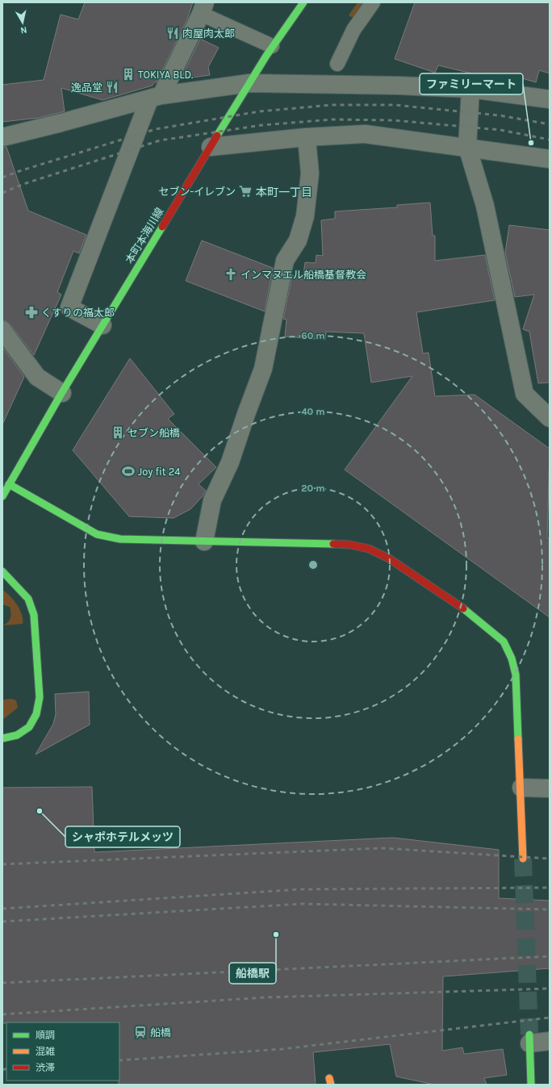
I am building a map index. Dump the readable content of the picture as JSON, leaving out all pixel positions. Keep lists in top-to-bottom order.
{
  "streets": {
    "street": ["本町本海川線"]
  },
  "districts": ["本町一丁目"],
  "places": {
    "restaurant": ["肉屋肉太郎", "逸品堂"],
    "building": ["TOKIYA BLD.", "セブン船橋"],
    "other": ["ファミリーマート", "シャポホテルメッツ", "船橋駅"],
    "supermarket": ["セブン-イレブン"],
    "church": ["インマヌエル船橋基督教会"],
    "pharmacy": ["くすりの福太郎"],
    "sports": ["Joy fit 24"],
    "station": ["船橋"]
  },
  "legend": ["順調", "混雑", "渋滞"],
  "north": "bottom",
  "rings": ["60 m", "40 m", "20 m"]
}
